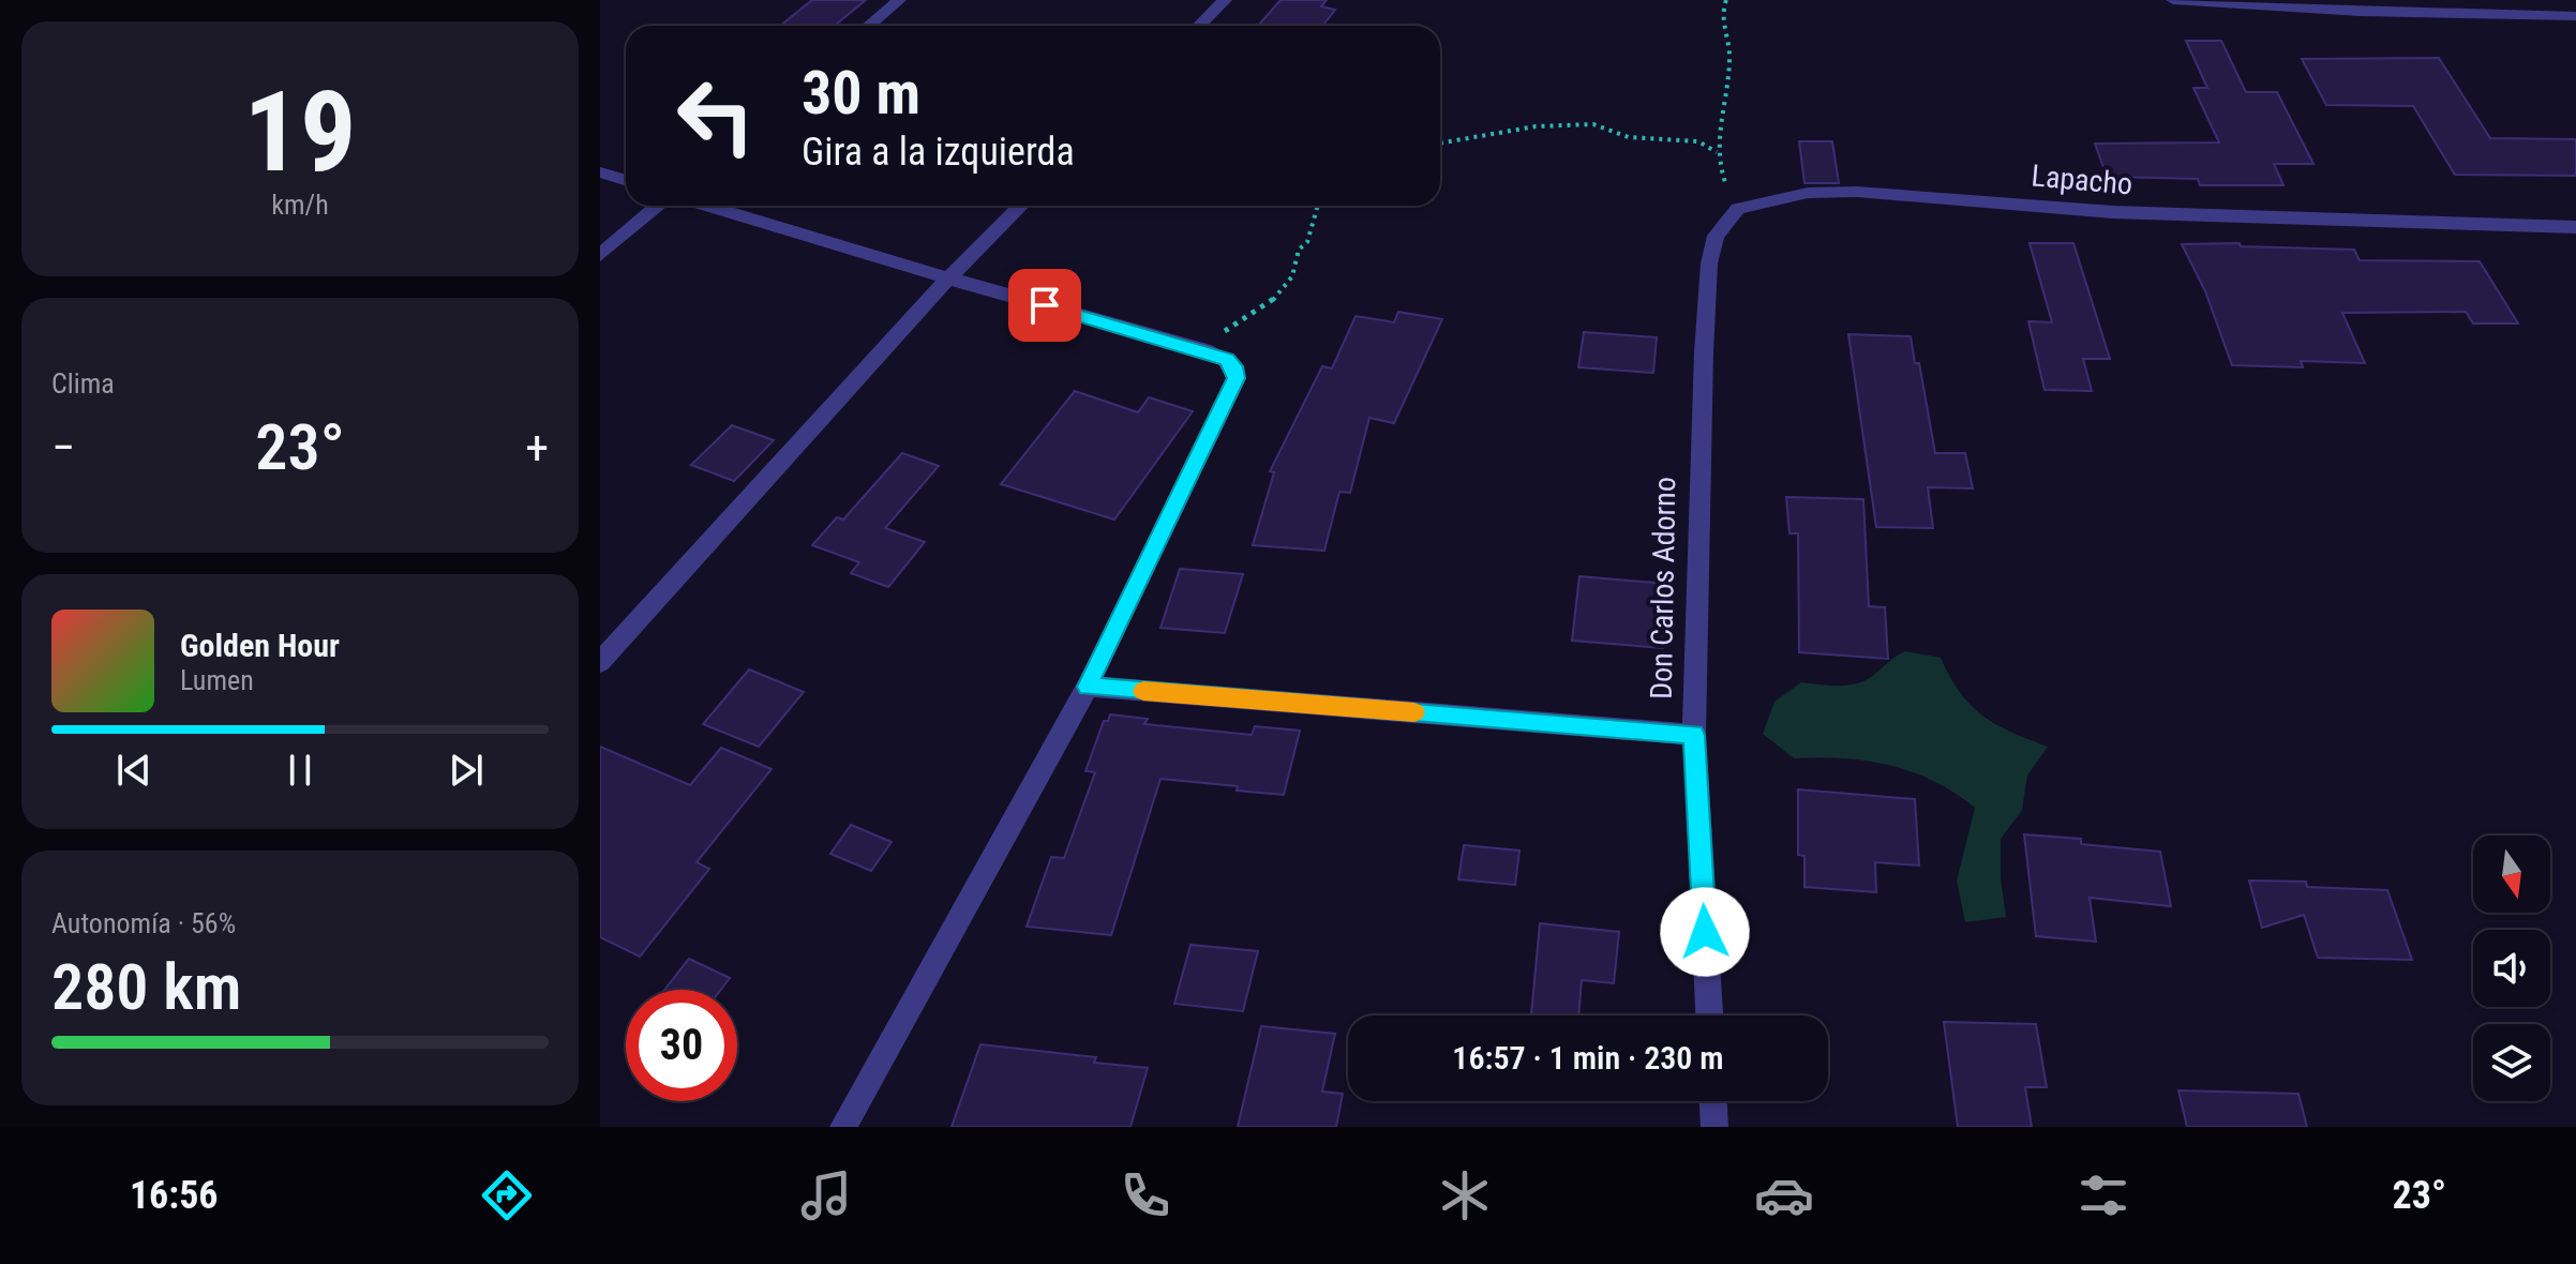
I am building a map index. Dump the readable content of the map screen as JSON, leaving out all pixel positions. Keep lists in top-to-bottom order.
{
  "streets": {
    "street": ["Lapacho", "Don Carlos Adorno"]
  },
  "crossings": [
    ["Lapacho", "Don Carlos Adorno"]
  ],
  "north": "bottom",
  "page": {
    "tile": [
      ["19", "km/h"],
      "Clima",
      ["Autonomía · 56%", "280 km"]
    ],
    "turn": ["30 m", "Gira a la izquierda"],
    "heat": ["−", "23°", "+"],
    "song": ["Golden Hour", "Lumen"],
    "limit": "30",
    "trip": "16:57 · 1 min · 230 m",
    "tabs": ["16:56", "23°"]
  }
}
